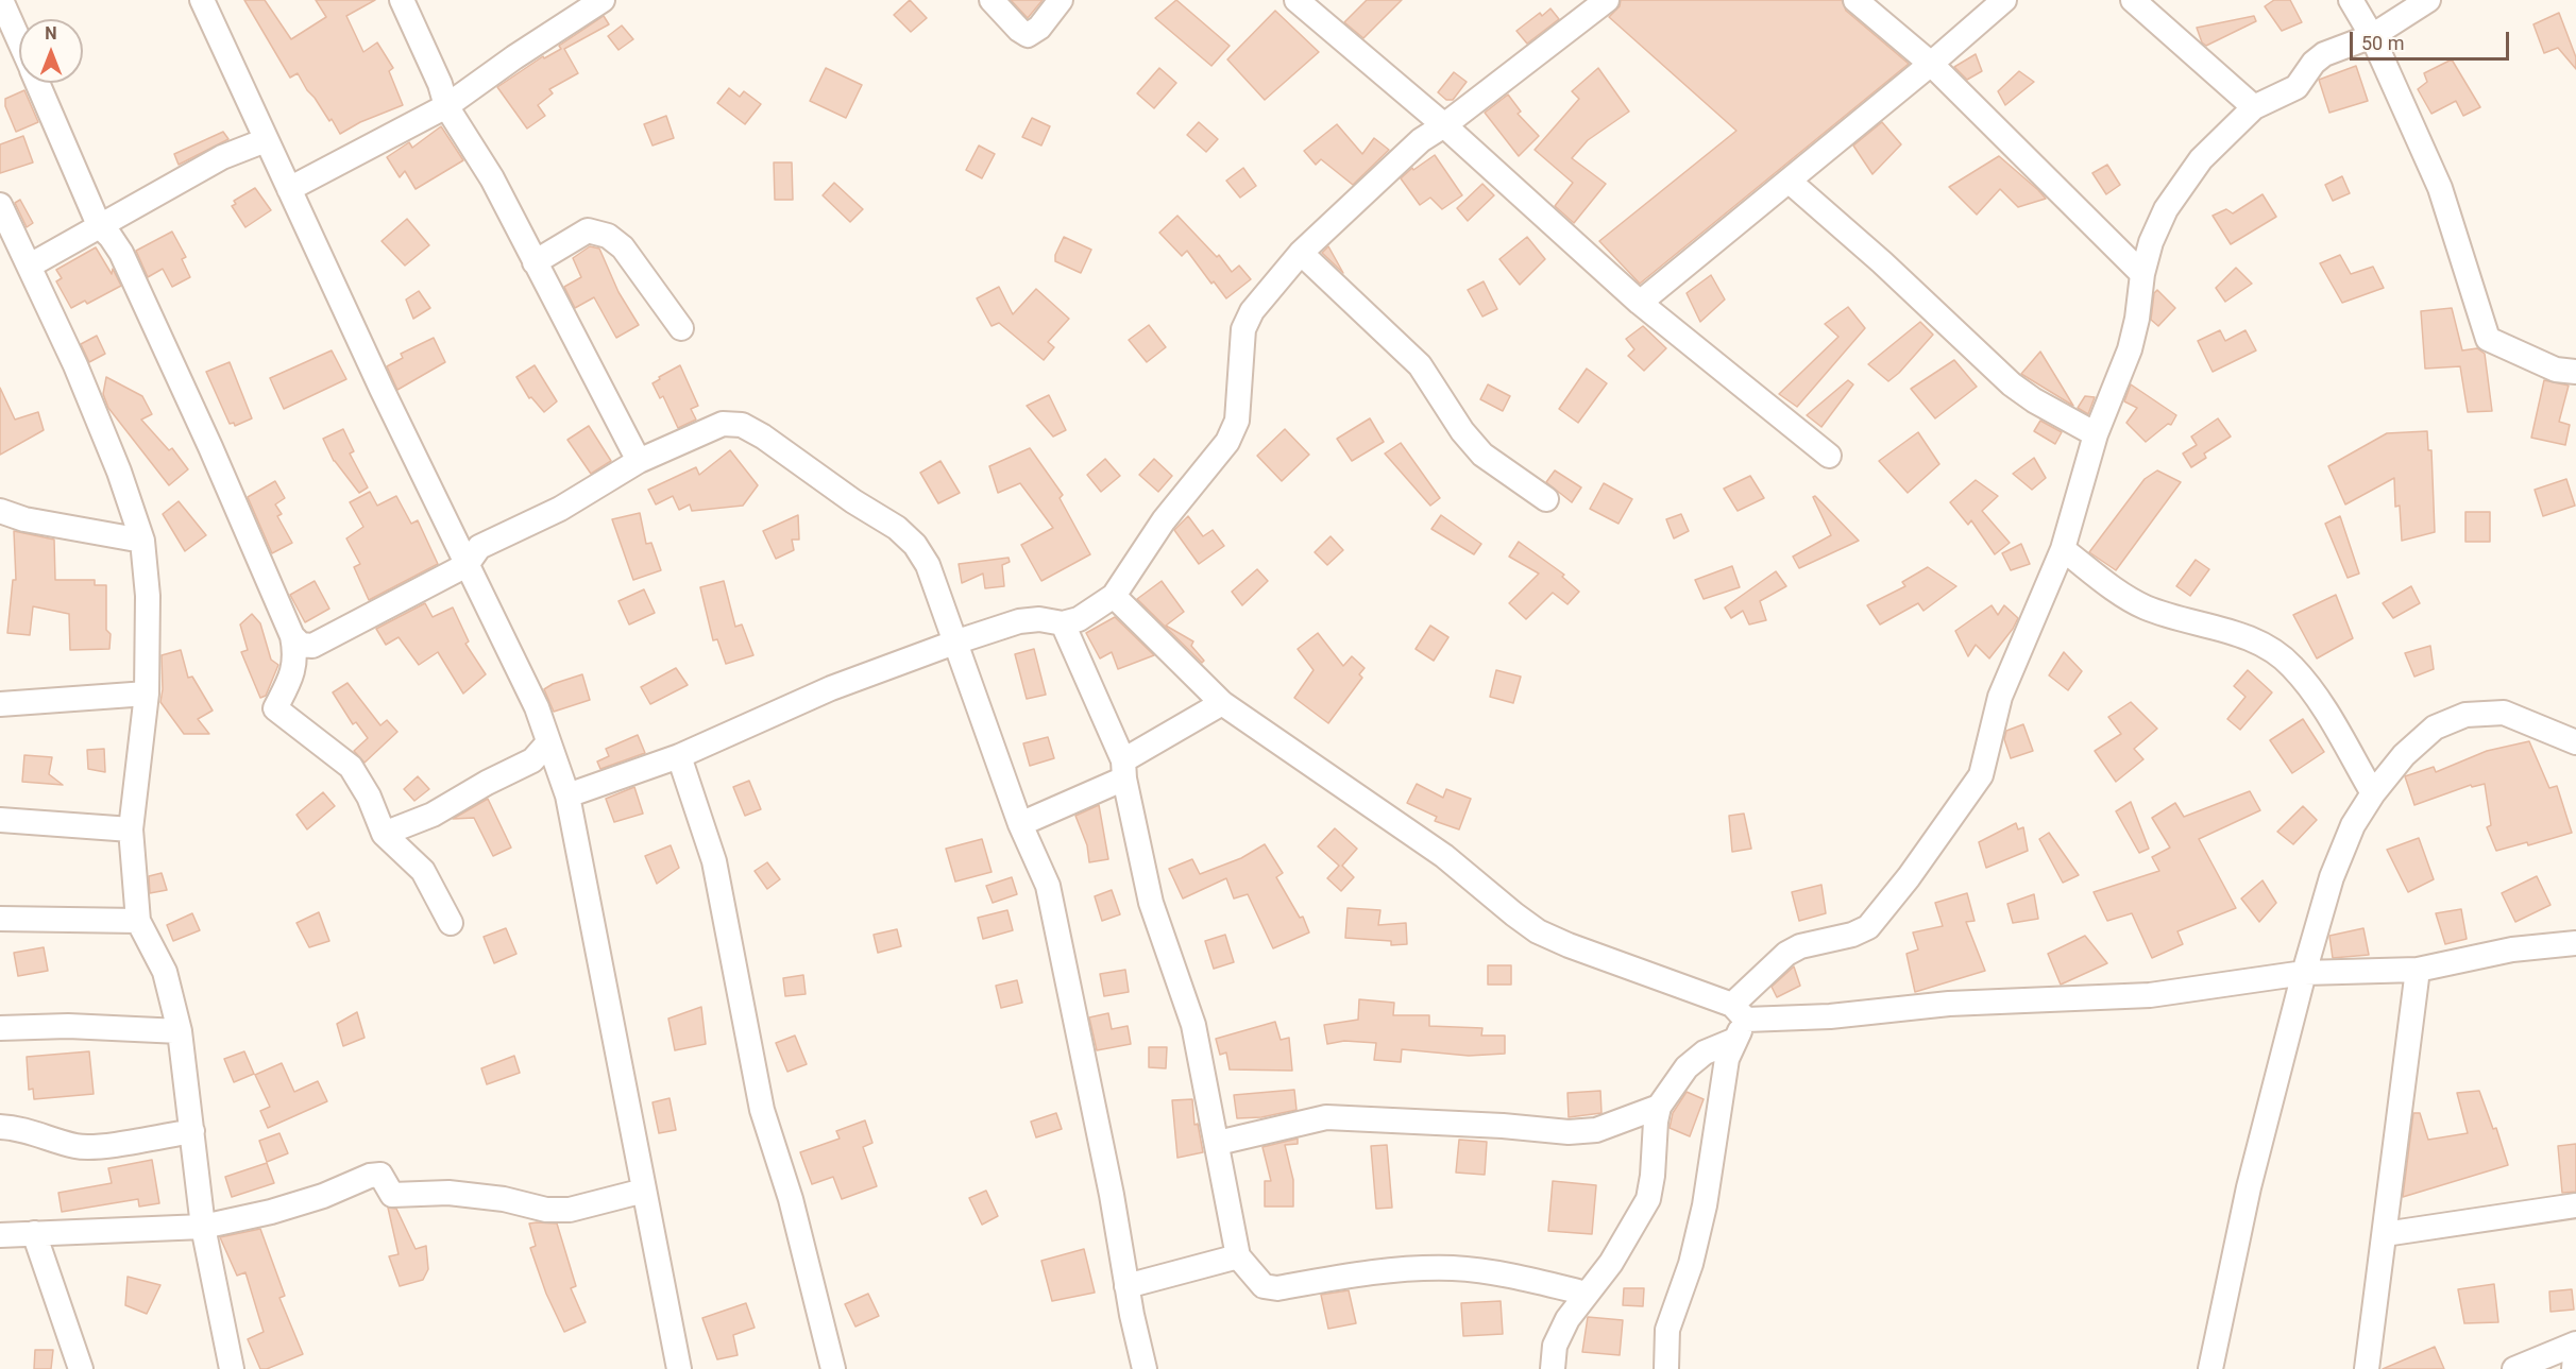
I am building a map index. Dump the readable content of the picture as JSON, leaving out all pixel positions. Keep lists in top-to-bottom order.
{
  "scale_bar": "50 m",
  "north": "top"
}
